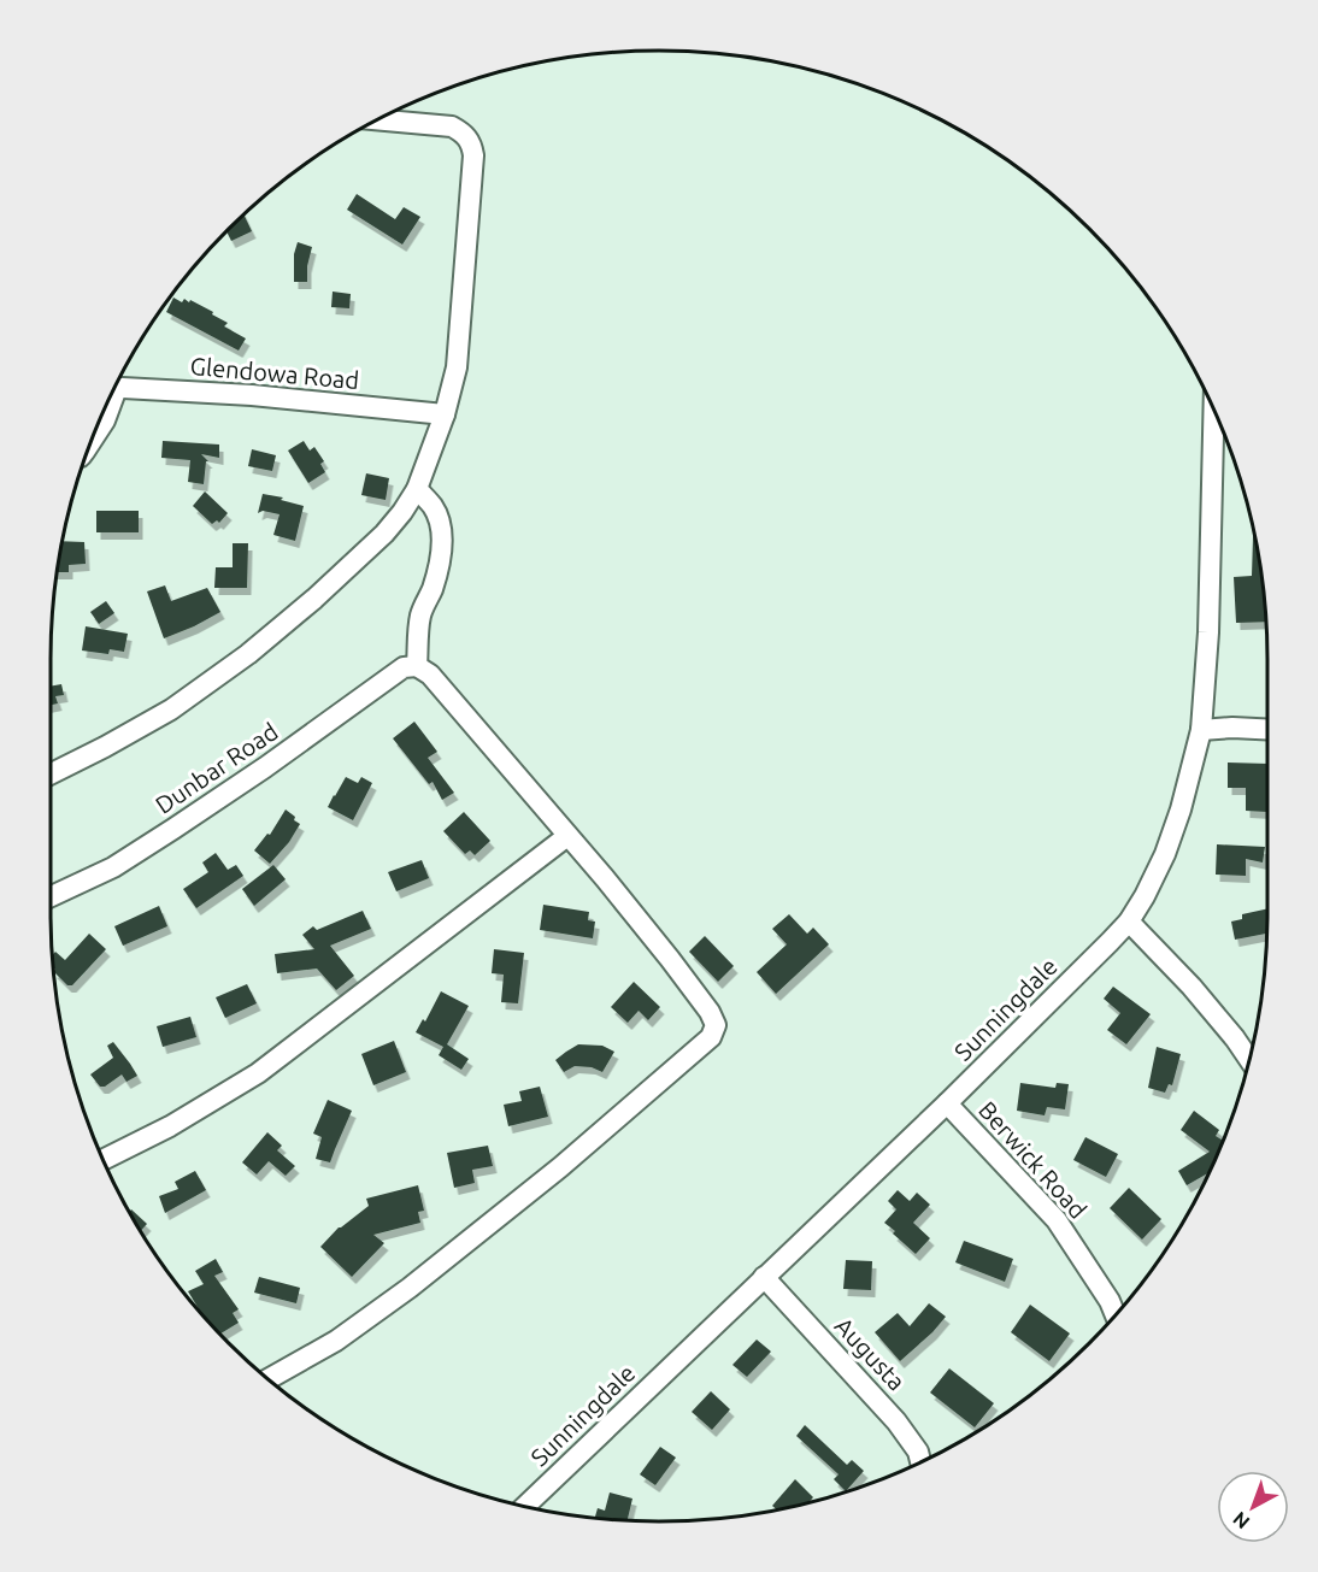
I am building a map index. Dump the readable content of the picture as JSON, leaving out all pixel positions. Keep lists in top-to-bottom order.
{
  "streets": {
    "street": [
      "Glendowa Road",
      "Dunbar Road",
      "Sunningdale",
      "Berwick Road",
      "Augusta"
    ]
  },
  "crossings": [
    ["Sunningdale", "Berwick Road"],
    ["Sunningdale", "Augusta"]
  ],
  "north": "bottom left"
}
